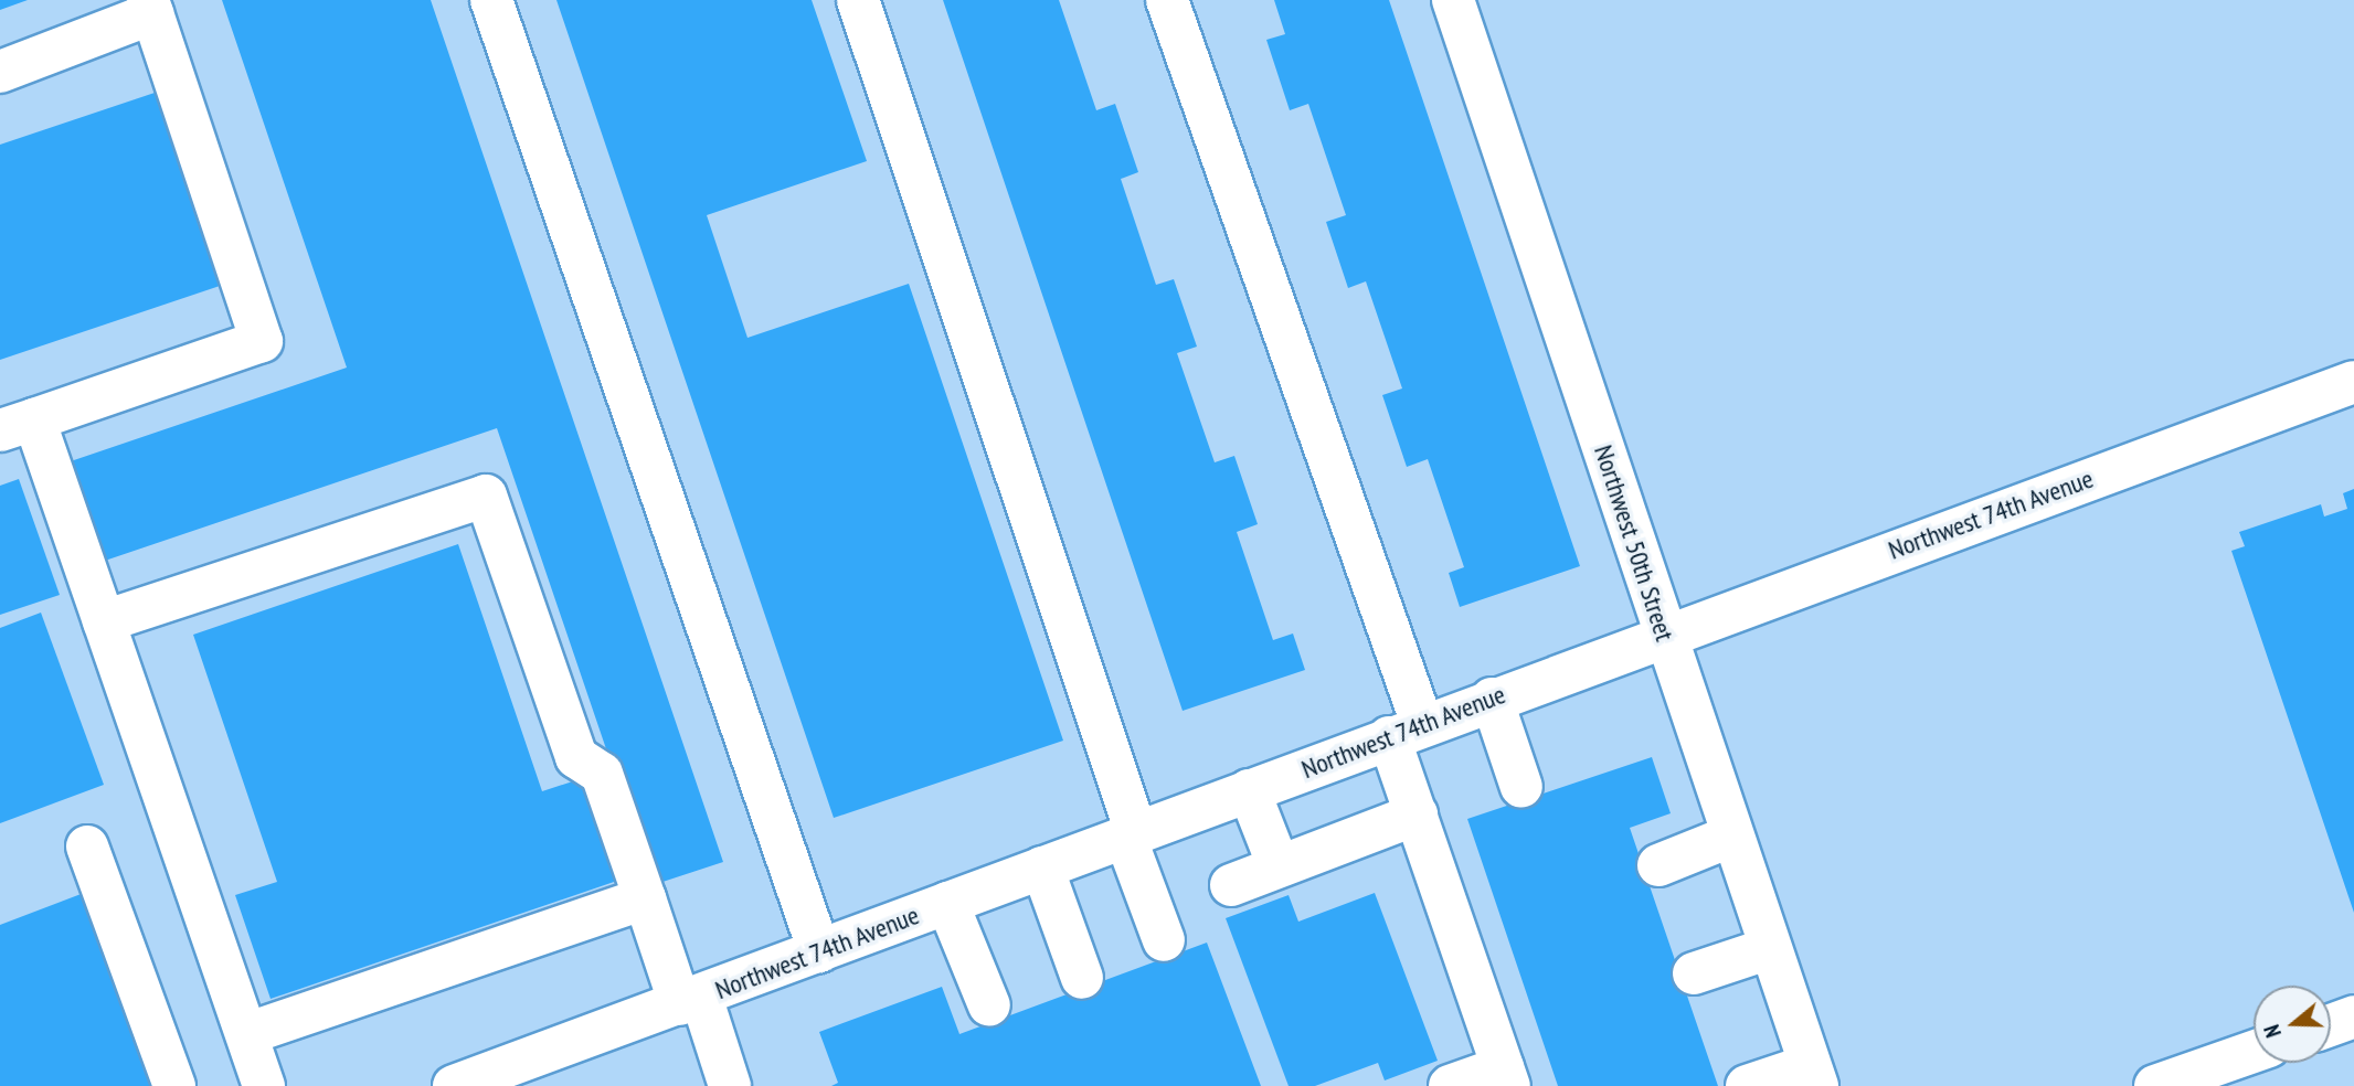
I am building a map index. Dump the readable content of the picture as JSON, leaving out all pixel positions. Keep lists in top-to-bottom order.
{
  "streets": {
    "street": ["Northwest 74th Avenue", "Northwest 50th Street"]
  },
  "crossings": [
    ["Northwest 74th Avenue", "Northwest 50th Street"]
  ],
  "north": "left"
}
